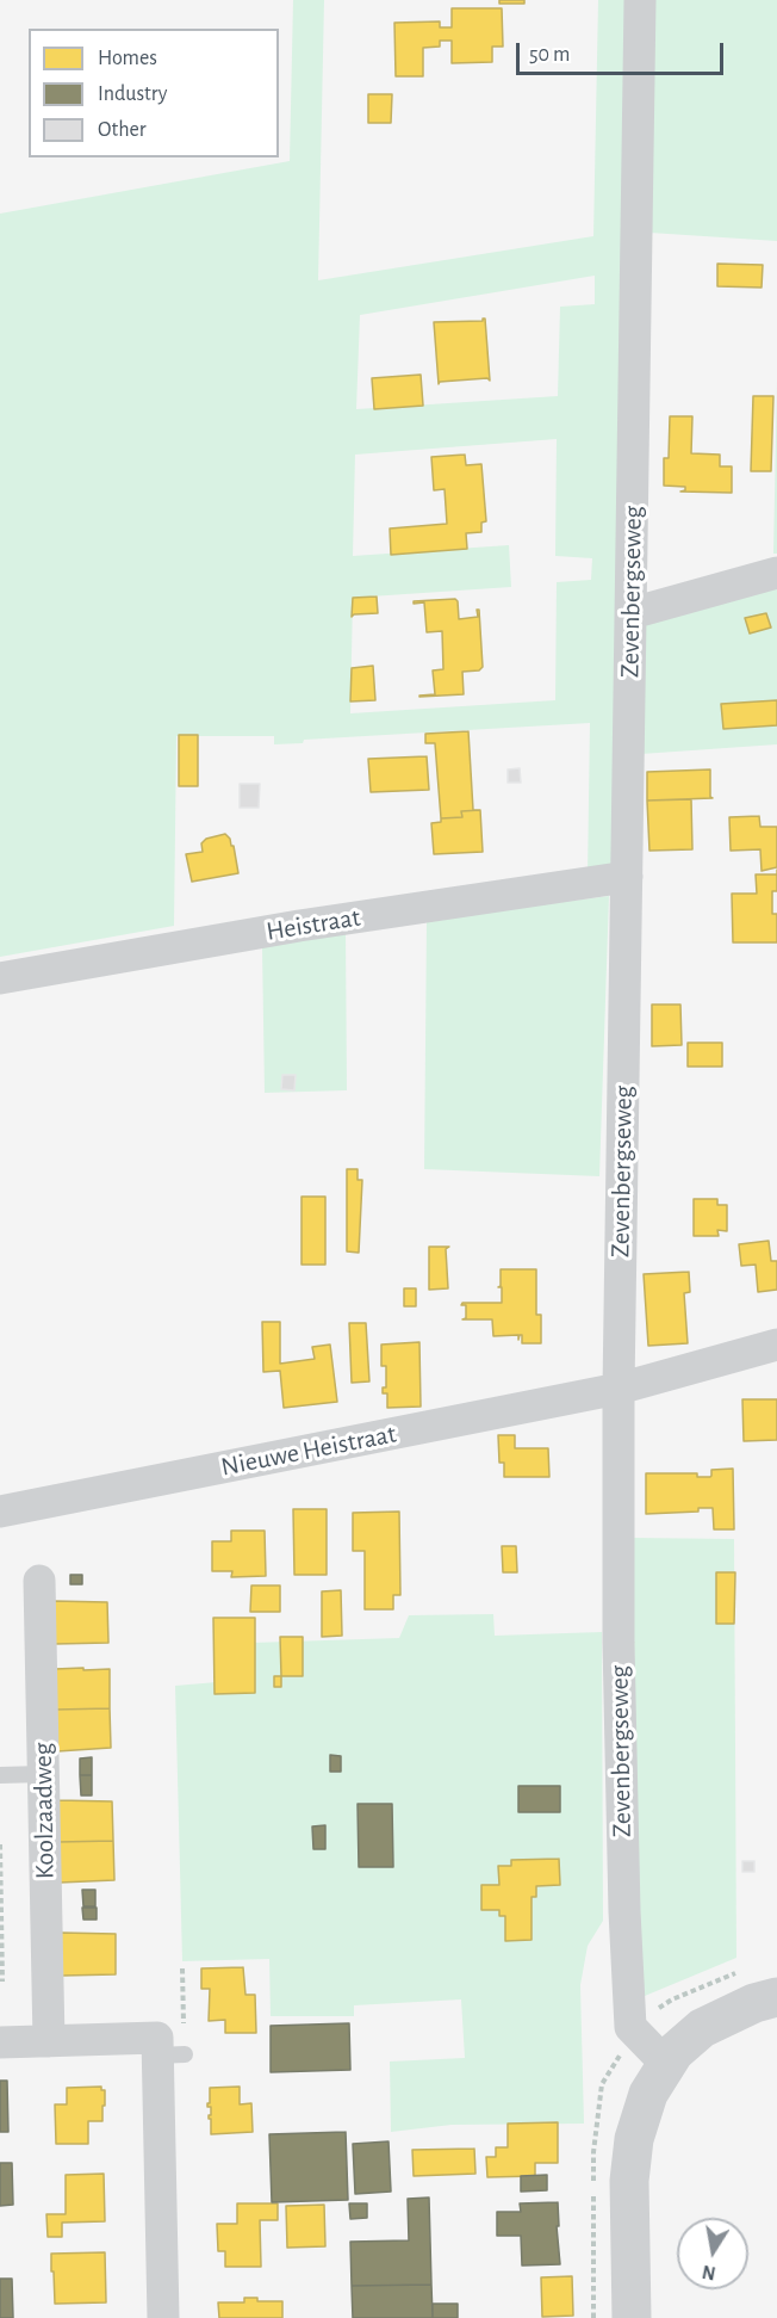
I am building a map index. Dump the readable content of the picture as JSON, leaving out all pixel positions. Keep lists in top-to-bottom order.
{
  "streets": {
    "street": [
      "Zevenbergseweg",
      "Heistraat",
      "Nieuwe Heistraat",
      "Koolzaadweg"
    ]
  },
  "crossings": [
    ["Zevenbergseweg", "Heistraat"],
    ["Zevenbergseweg", "Nieuwe Heistraat"]
  ],
  "legend": ["Homes", "Industry", "Other"],
  "scale_bar": "50 m",
  "north": "bottom"
}
